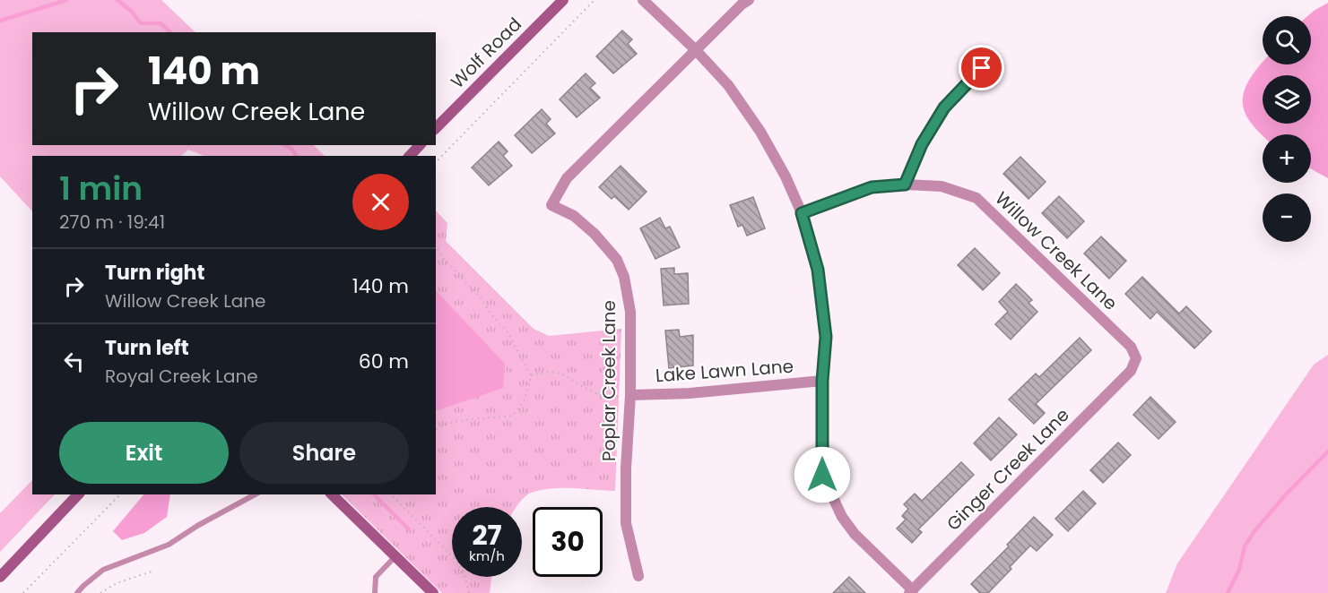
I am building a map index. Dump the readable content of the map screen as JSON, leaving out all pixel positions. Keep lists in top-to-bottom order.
{
  "streets": {
    "main road": ["Wolf Road"],
    "street": [
      "Willow Creek Lane",
      "Lake Lawn Lane",
      "Poplar Creek Lane",
      "Ginger Creek Lane"
    ]
  },
  "crossings": [
    ["Willow Creek Lane", "Ginger Creek Lane"],
    ["Lake Lawn Lane", "Poplar Creek Lane"]
  ],
  "page": {
    "map_buttons": ["+", "−"],
    "turn": ["140 m", "Willow Creek Lane"],
    "heading": ["1 min", "270 m · 19:41"],
    "list": [
      {
        "name": "Turn right",
        "note": "Willow Creek Lane",
        "value": "140 m"
      },
      {
        "name": "Turn left",
        "note": "Royal Creek Lane",
        "value": "60 m"
      }
    ],
    "buttons": ["Exit", "Share"],
    "speed": "27 km/h",
    "limit": "30"
  }
}
